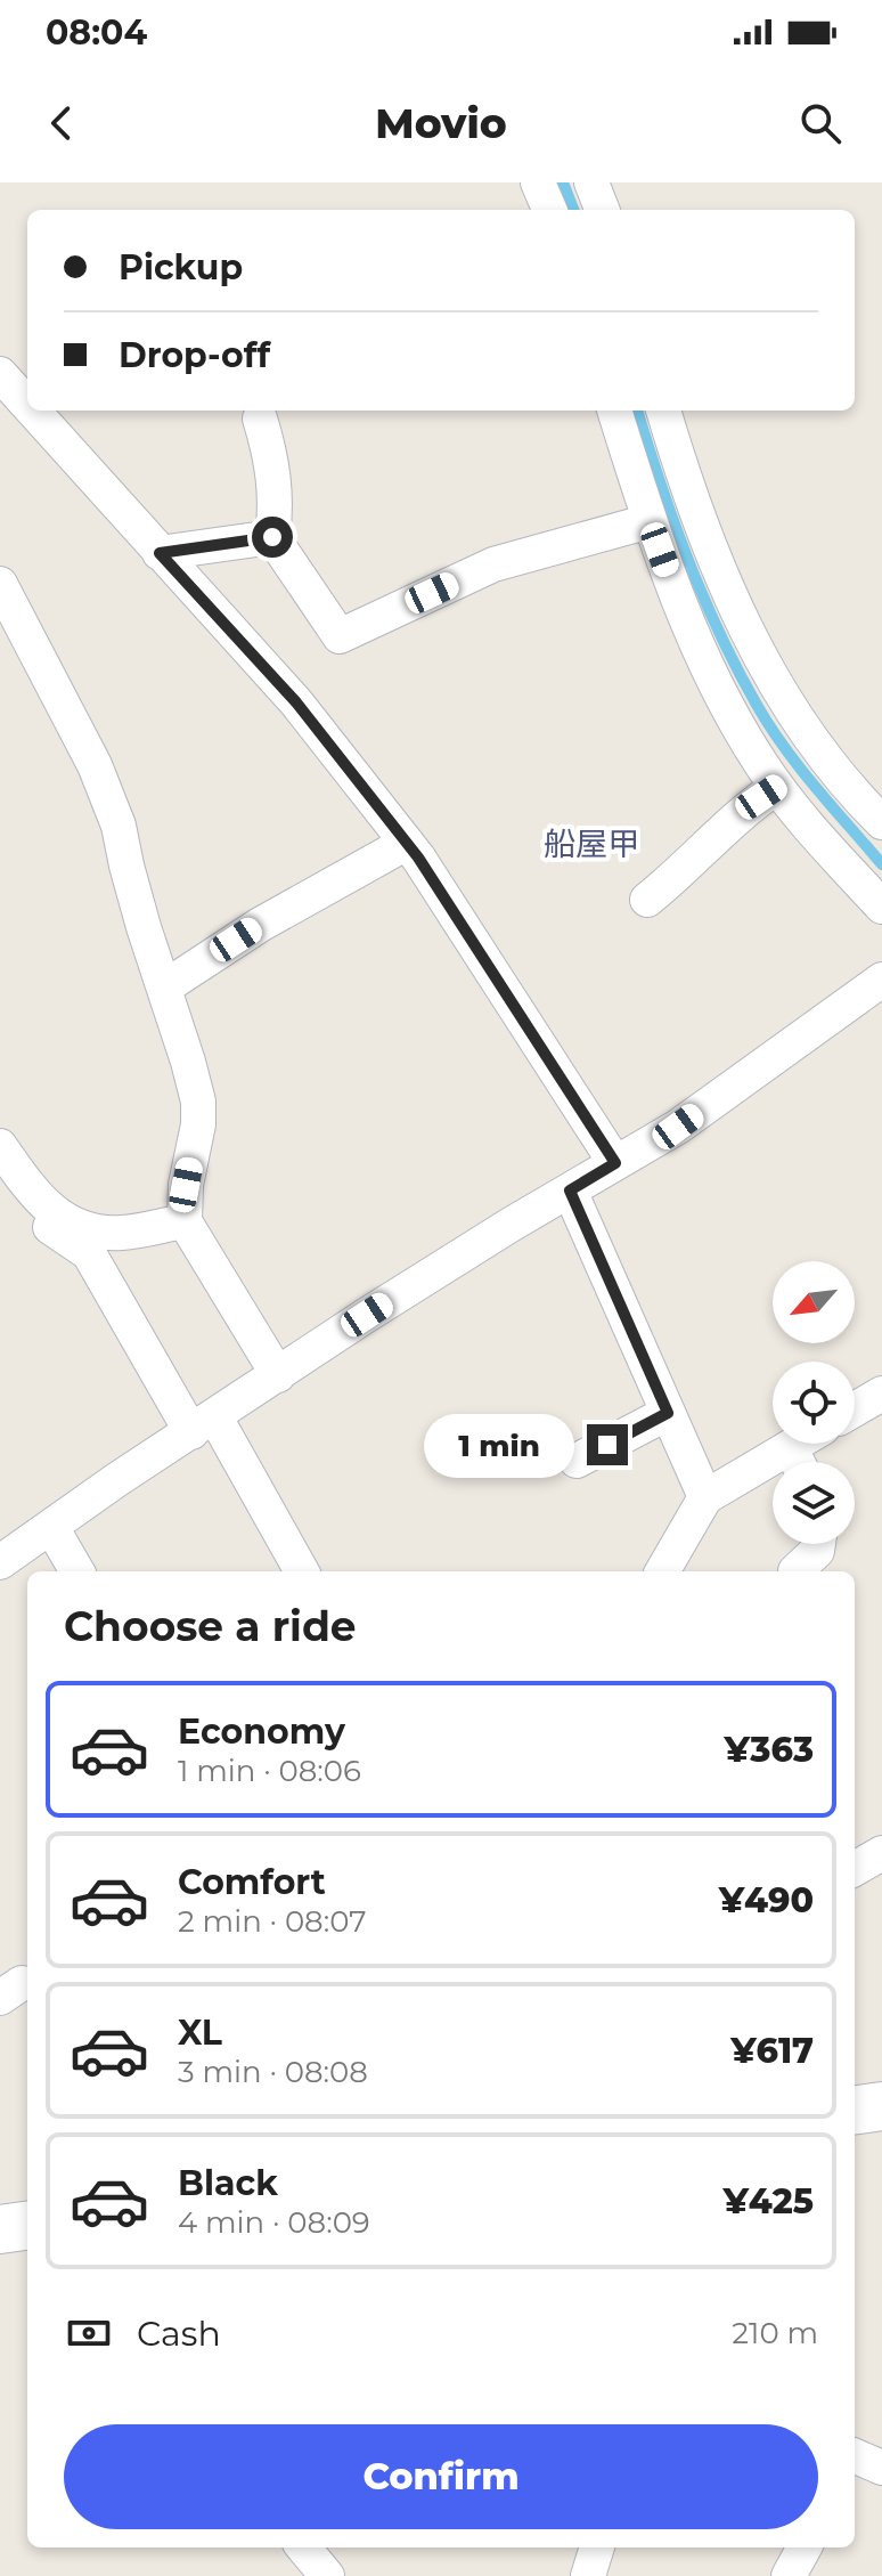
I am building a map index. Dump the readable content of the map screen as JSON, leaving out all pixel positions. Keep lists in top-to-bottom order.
{
  "districts": ["船屋甲"],
  "north": "bottom left",
  "page": {
    "status": "08:04",
    "header": "Movio",
    "banner": ["Pickup", "Drop-off"],
    "bubble": "1 min",
    "heading": "Choose a ride",
    "list": [
      {
        "name": "Economy",
        "note": "1 min · 08:06",
        "value": "¥363"
      },
      {
        "name": "Comfort",
        "note": "2 min · 08:07",
        "value": "¥490"
      },
      {
        "name": "XL",
        "note": "3 min · 08:08",
        "value": "¥617"
      },
      {
        "name": "Black",
        "note": "4 min · 08:09",
        "value": "¥425"
      }
    ],
    "pay": ["Cash", "210 m"],
    "buttons": "Confirm"
  }
}
